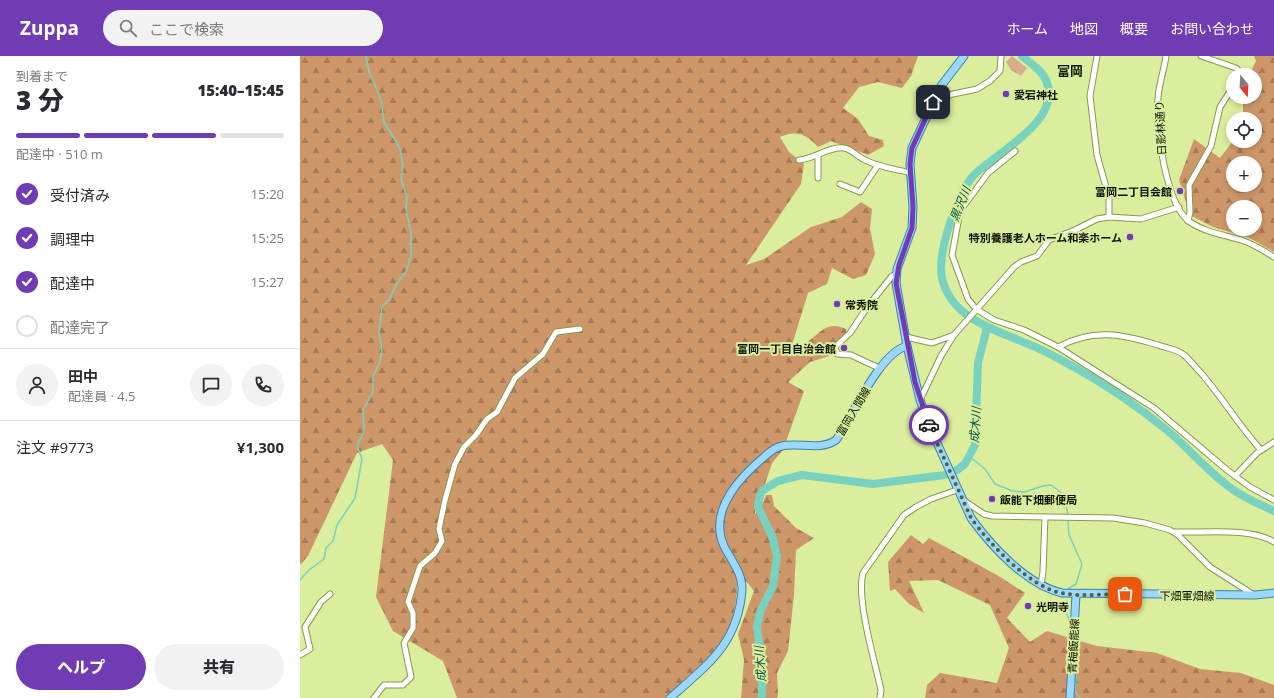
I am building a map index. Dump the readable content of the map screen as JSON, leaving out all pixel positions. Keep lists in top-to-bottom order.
{
  "streets": {
    "main road": ["富岡入間線", "下畑軍畑線", "青梅飯能線"],
    "street": ["日影林通り"]
  },
  "crossings": [
    ["富岡入間線", "下畑軍畑線"],
    ["下畑軍畑線", "青梅飯能線"]
  ],
  "districts": ["富岡"],
  "water": ["黒沢川", "成木川"],
  "places": [
    "愛宕神社",
    "富岡二丁目会館",
    "特別養護老人ホーム和楽ホーム",
    "常秀院",
    "富岡一丁目自治会館",
    "飯能下畑郵便局",
    "光明寺"
  ],
  "north": "bottom",
  "page": {
    "header": "Zuppa",
    "search": "ここで検索",
    "nav": [
      "ホーム",
      "地図",
      "概要",
      "お問い合わせ"
    ],
    "heading": ["3 分", "到着まで", "15:40–15:45"],
    "panel": [
      "田中",
      "配達員 · 4.5",
      "注文 #9773",
      "¥1,300"
    ],
    "map_buttons": ["+", "−"],
    "bar": "配達中 · 510 m",
    "list": [
      ["受付済み", "15:20"],
      ["調理中", "15:25"],
      ["配達中", "15:27"],
      "配達完了"
    ],
    "buttons": ["ヘルプ", "共有"]
  }
}
